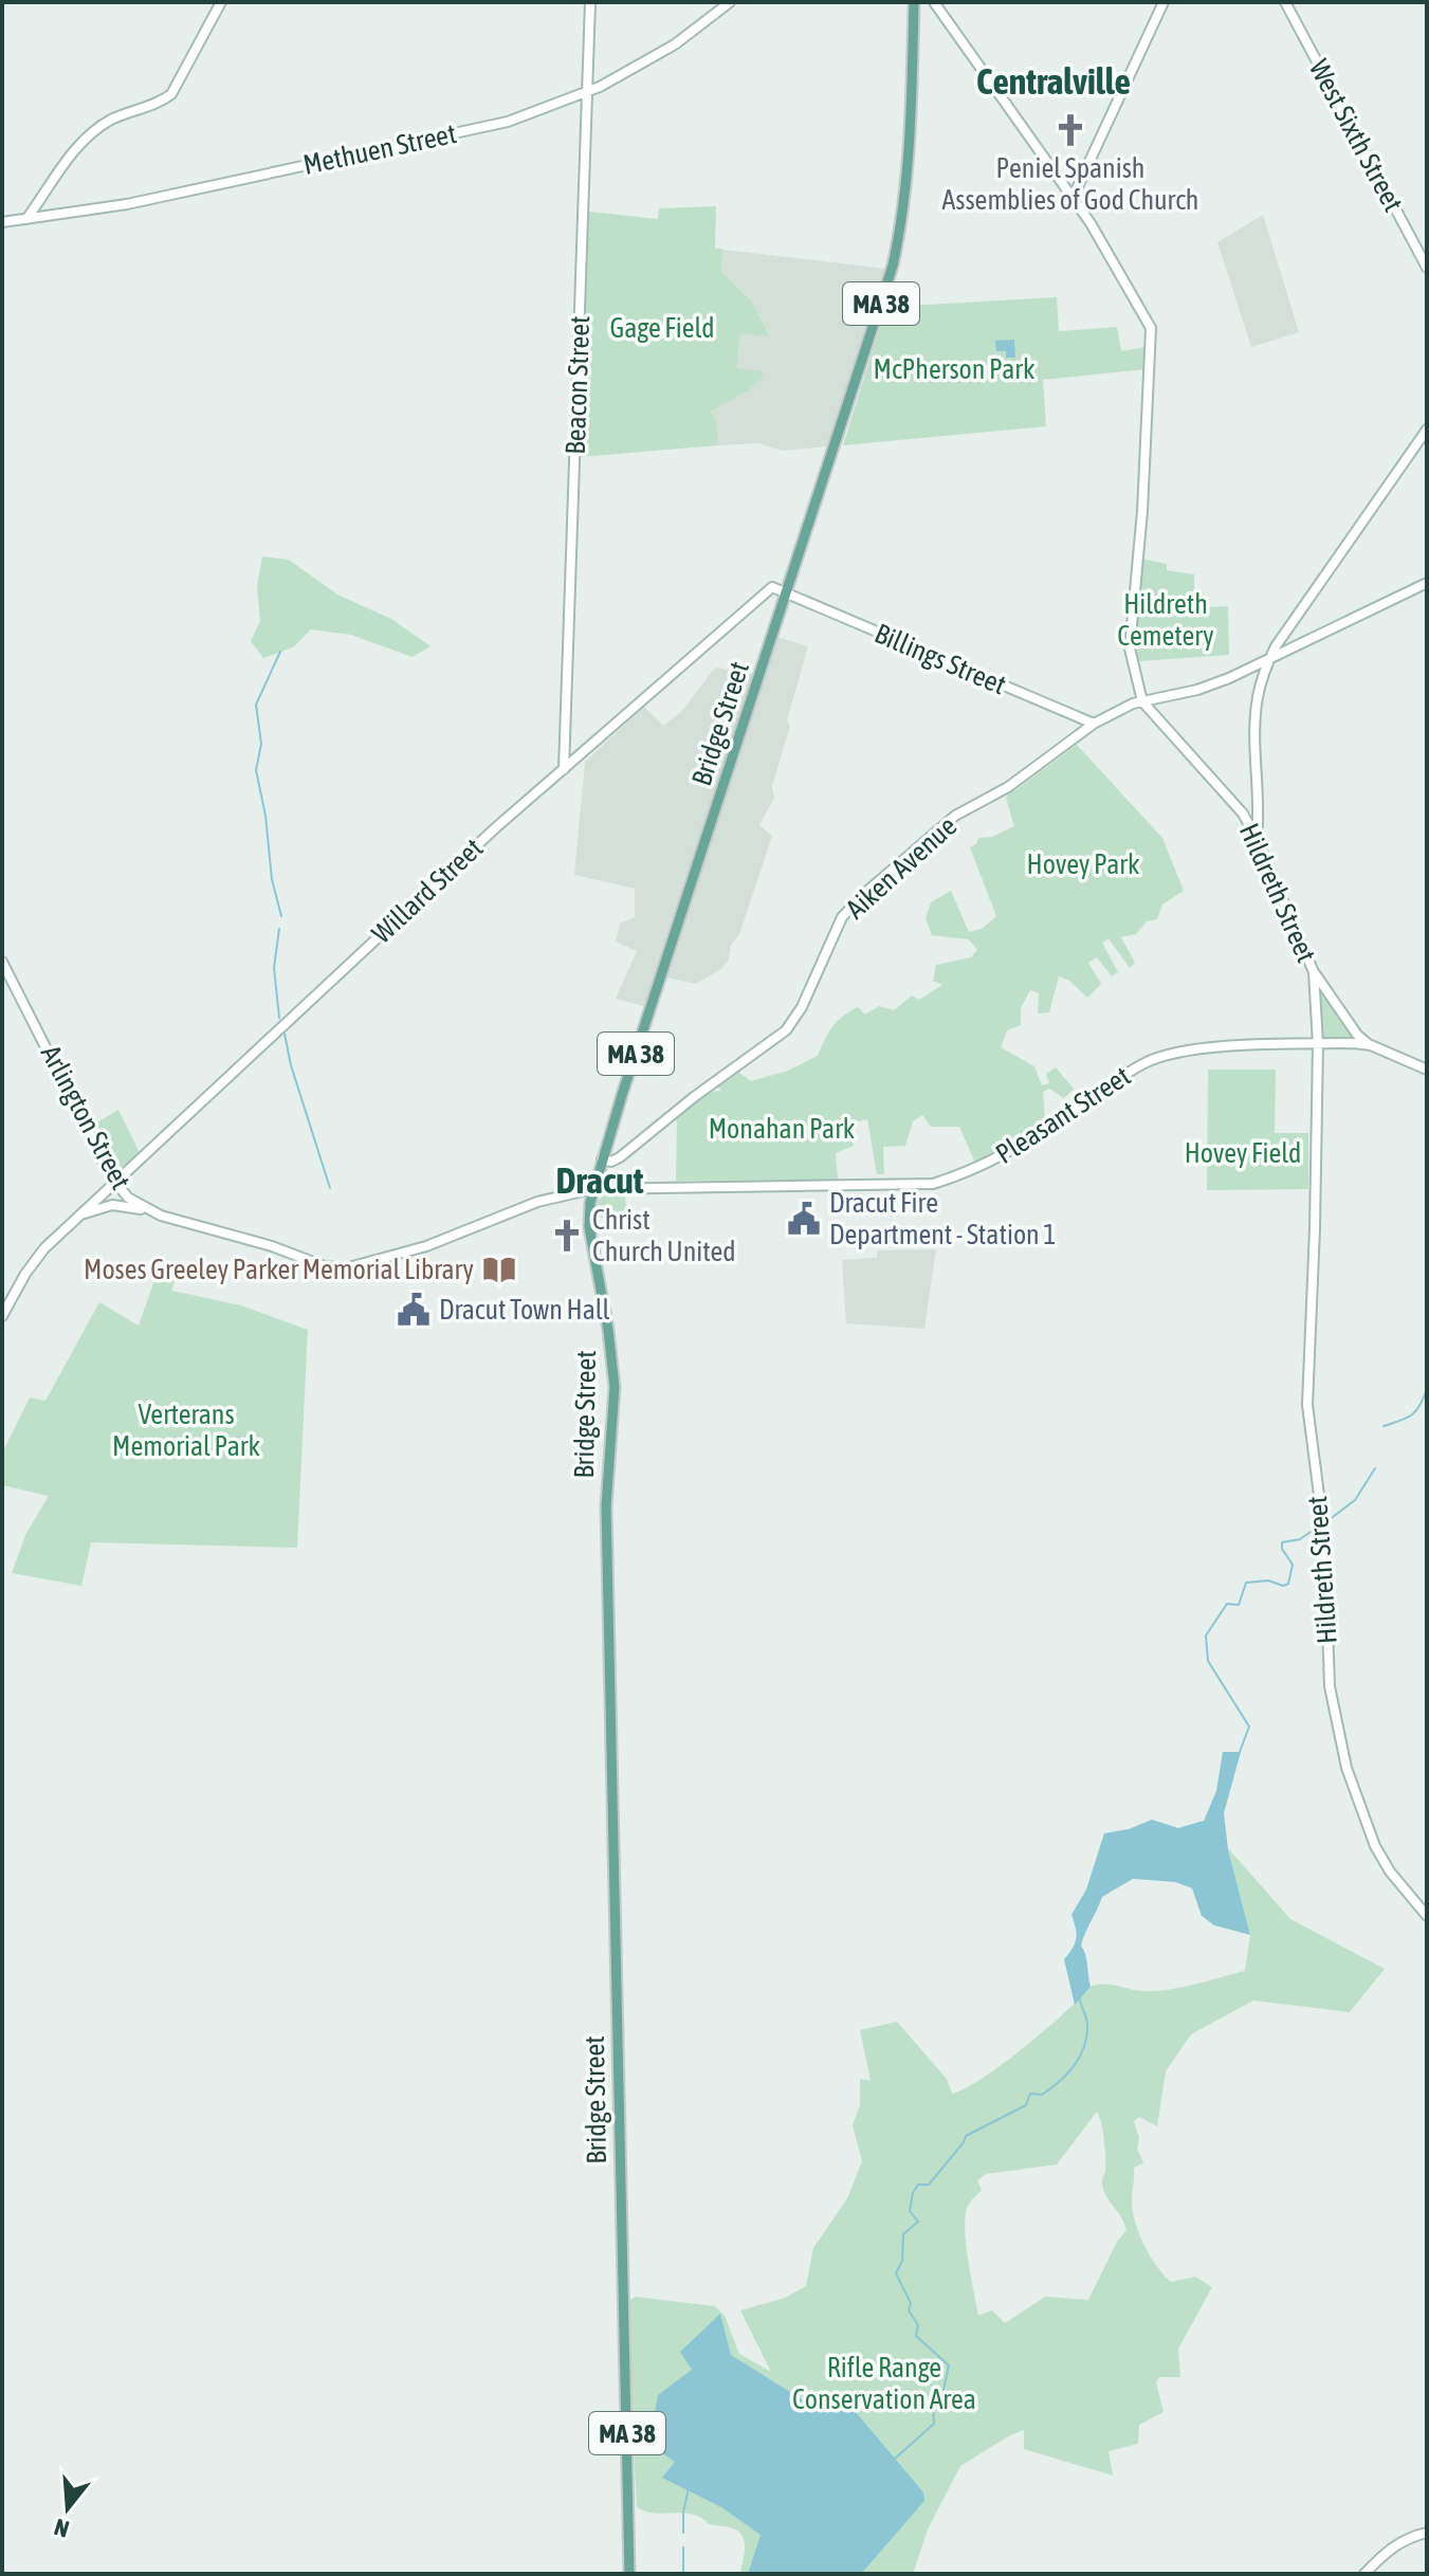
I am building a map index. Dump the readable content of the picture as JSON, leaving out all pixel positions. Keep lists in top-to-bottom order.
{
  "streets": {
    "main road": ["MA 38", "Bridge Street"],
    "street": [
      "West Sixth Street",
      "Methuen Street",
      "Beacon Street",
      "Billings Street",
      "Aiken Avenue",
      "Willard Street",
      "Hildreth Street",
      "Pleasant Street",
      "Arlington Street"
    ]
  },
  "crossings": [
    ["Methuen Street", "Beacon Street"],
    ["Beacon Street", "Willard Street"],
    ["Billings Street", "Bridge Street"],
    ["Billings Street", "Aiken Avenue"],
    ["Billings Street", "Willard Street"],
    ["Bridge Street", "Aiken Avenue"],
    ["Bridge Street", "Willard Street"],
    ["Bridge Street", "Pleasant Street"],
    ["Bridge Street", "Arlington Street"],
    ["Aiken Avenue", "Hildreth Street"],
    ["Willard Street", "Arlington Street"],
    ["Hildreth Street", "Pleasant Street"],
    ["Pleasant Street", "Arlington Street"]
  ],
  "districts": ["Centralville", "Dracut"],
  "parks": [
    "Gage Field",
    "McPherson Park",
    "Hildreth Cemetery",
    "Hovey Park",
    "Monahan Park",
    "Hovey Field",
    "Verterans Memorial Park",
    "Rifle Range Conservation Area"
  ],
  "places": {
    "church": ["Peniel Spanish Assemblies of God Church", "Christ Church United"],
    "public building": ["Dracut Fire Department - Station 1", "Dracut Town Hall"],
    "library": ["Moses Greeley Parker Memorial Library"]
  },
  "north": "bottom"
}
